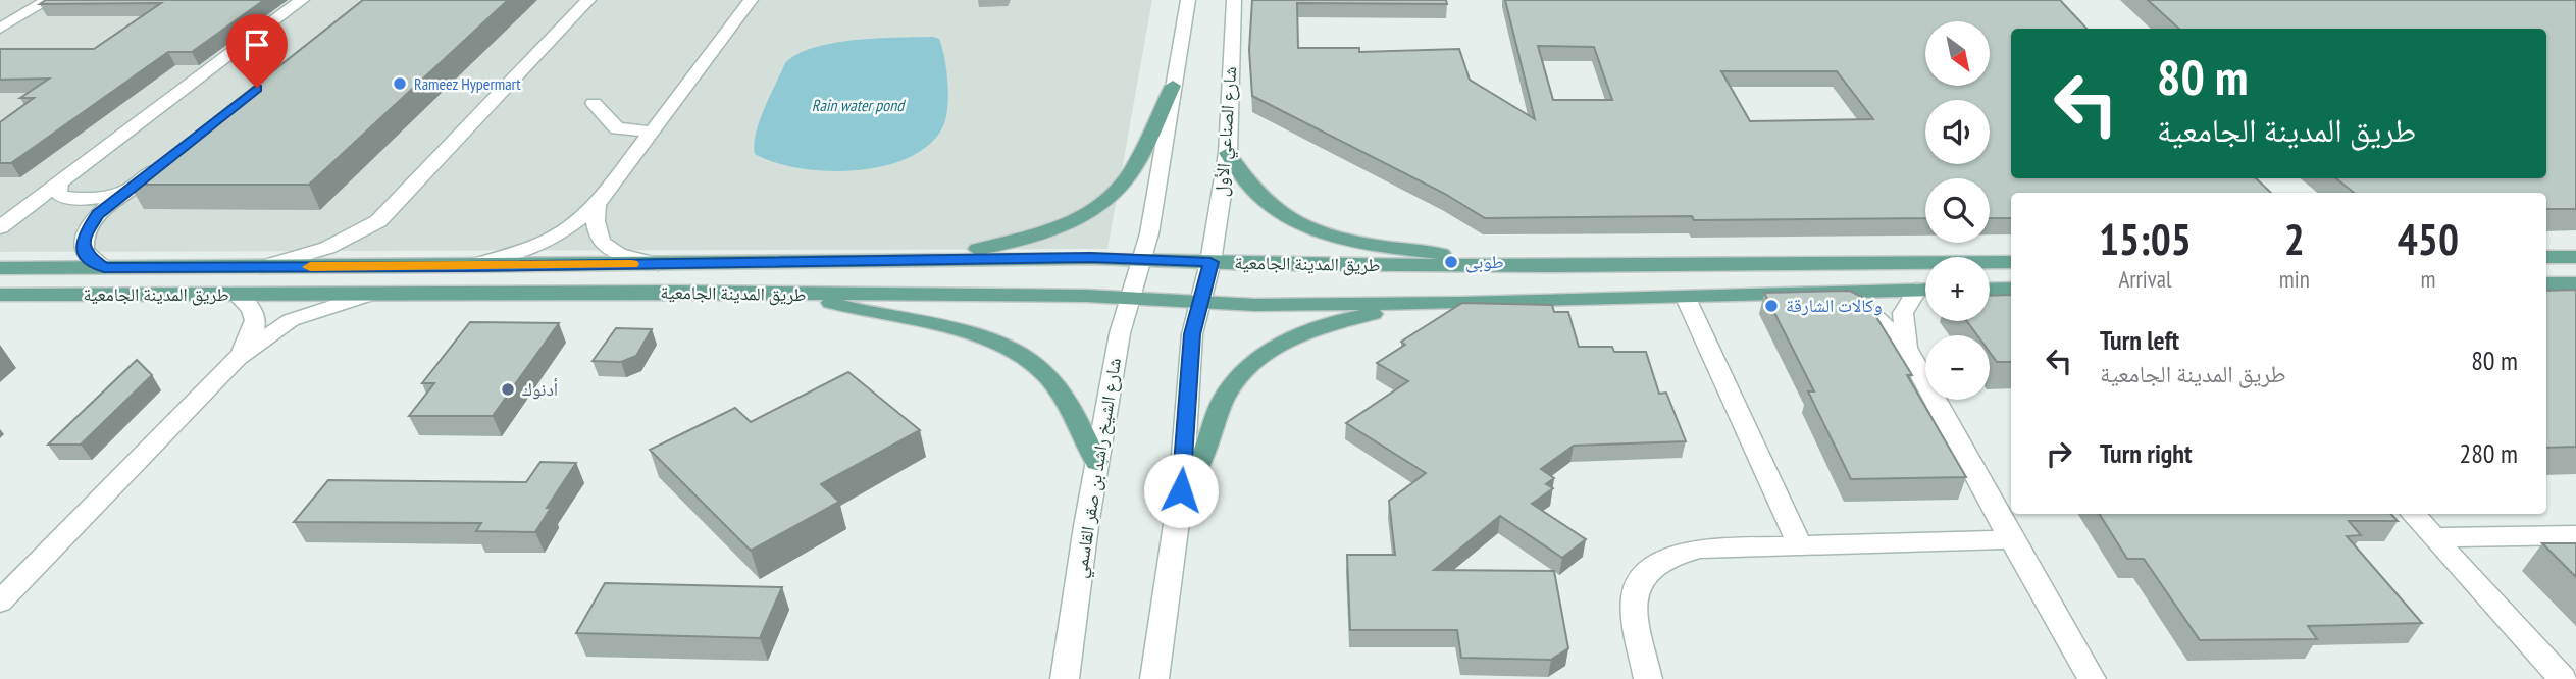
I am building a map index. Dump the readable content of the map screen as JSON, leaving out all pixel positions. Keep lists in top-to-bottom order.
{
  "streets": {
    "main road": ["طريق المدينة الجامعية"],
    "street": ["شارع الصناعي الأول", "شارع الشيخ راشد بن صقر القاسمي"]
  },
  "crossings": [
    ["شارع الصناعي الأول", "طريق المدينة الجامعية"],
    ["طريق المدينة الجامعية", "شارع الشيخ راشد بن صقر القاسمي"]
  ],
  "water": ["Rain water pond"],
  "places": [
    "Rameez Hypermart",
    "طوبى",
    "وكالات الشارقة",
    "أدنوك"
  ],
  "north": "bottom right",
  "page": {
    "map_buttons": ["+", "−"],
    "turn": ["80 m", "طريق المدينة الجامعية"],
    "eta": [
      "15:05",
      "Arrival",
      "2",
      "min",
      "450",
      "m"
    ],
    "list": [
      {
        "name": "Turn left",
        "note": "طريق المدينة الجامعية",
        "value": "80 m"
      },
      {
        "name": "Turn right",
        "value": "280 m"
      }
    ]
  }
}
